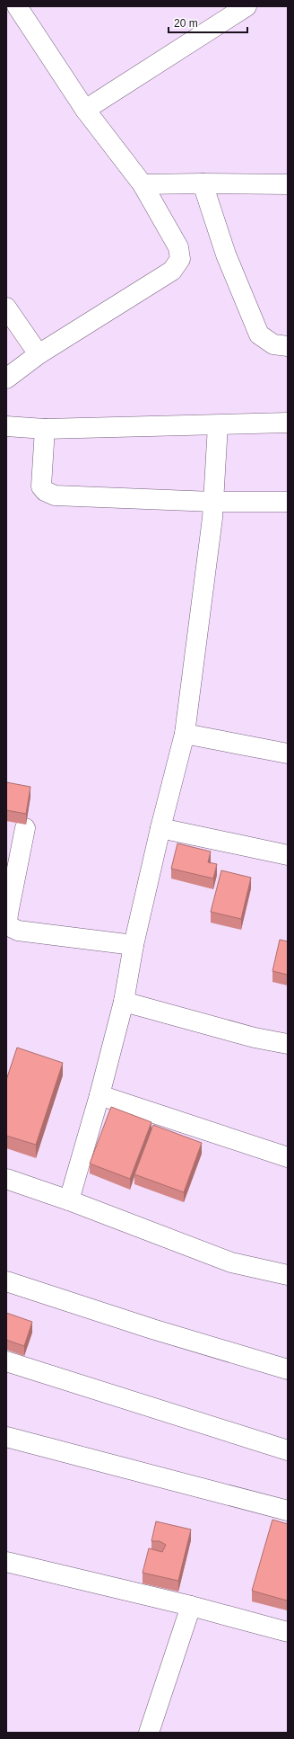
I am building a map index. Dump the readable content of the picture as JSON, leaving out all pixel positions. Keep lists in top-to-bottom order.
{
  "scale_bar": "20 m"
}
